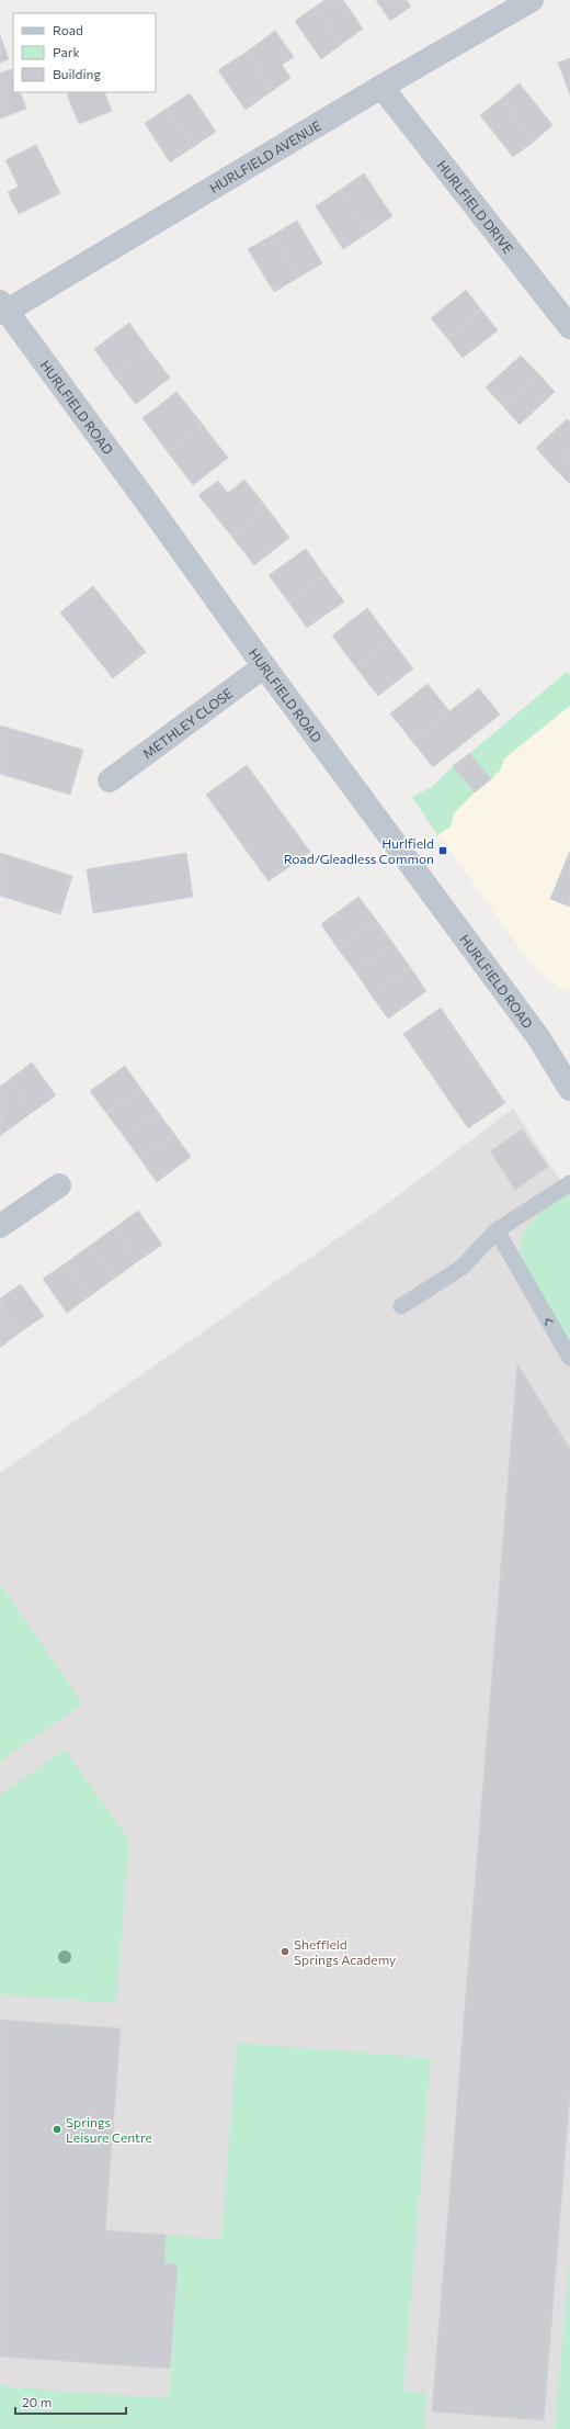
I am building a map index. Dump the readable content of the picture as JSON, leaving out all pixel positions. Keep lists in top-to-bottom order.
{
  "streets": {
    "street": [
      "HURLFIELD AVENUE",
      "HURLFIELD DRIVE",
      "HURLFIELD ROAD",
      "METHLEY CLOSE"
    ]
  },
  "crossings": [
    ["HURLFIELD AVENUE", "HURLFIELD DRIVE"],
    ["HURLFIELD AVENUE", "HURLFIELD ROAD"],
    ["HURLFIELD ROAD", "METHLEY CLOSE"]
  ],
  "places": {
    "transit": ["Hurlfield Road/Gleadless Common"],
    "other": ["Sheffield Springs Academy", "Springs Leisure Centre"]
  },
  "legend": ["Road", "Park", "Building"],
  "scale_bar": "20 m"
}
